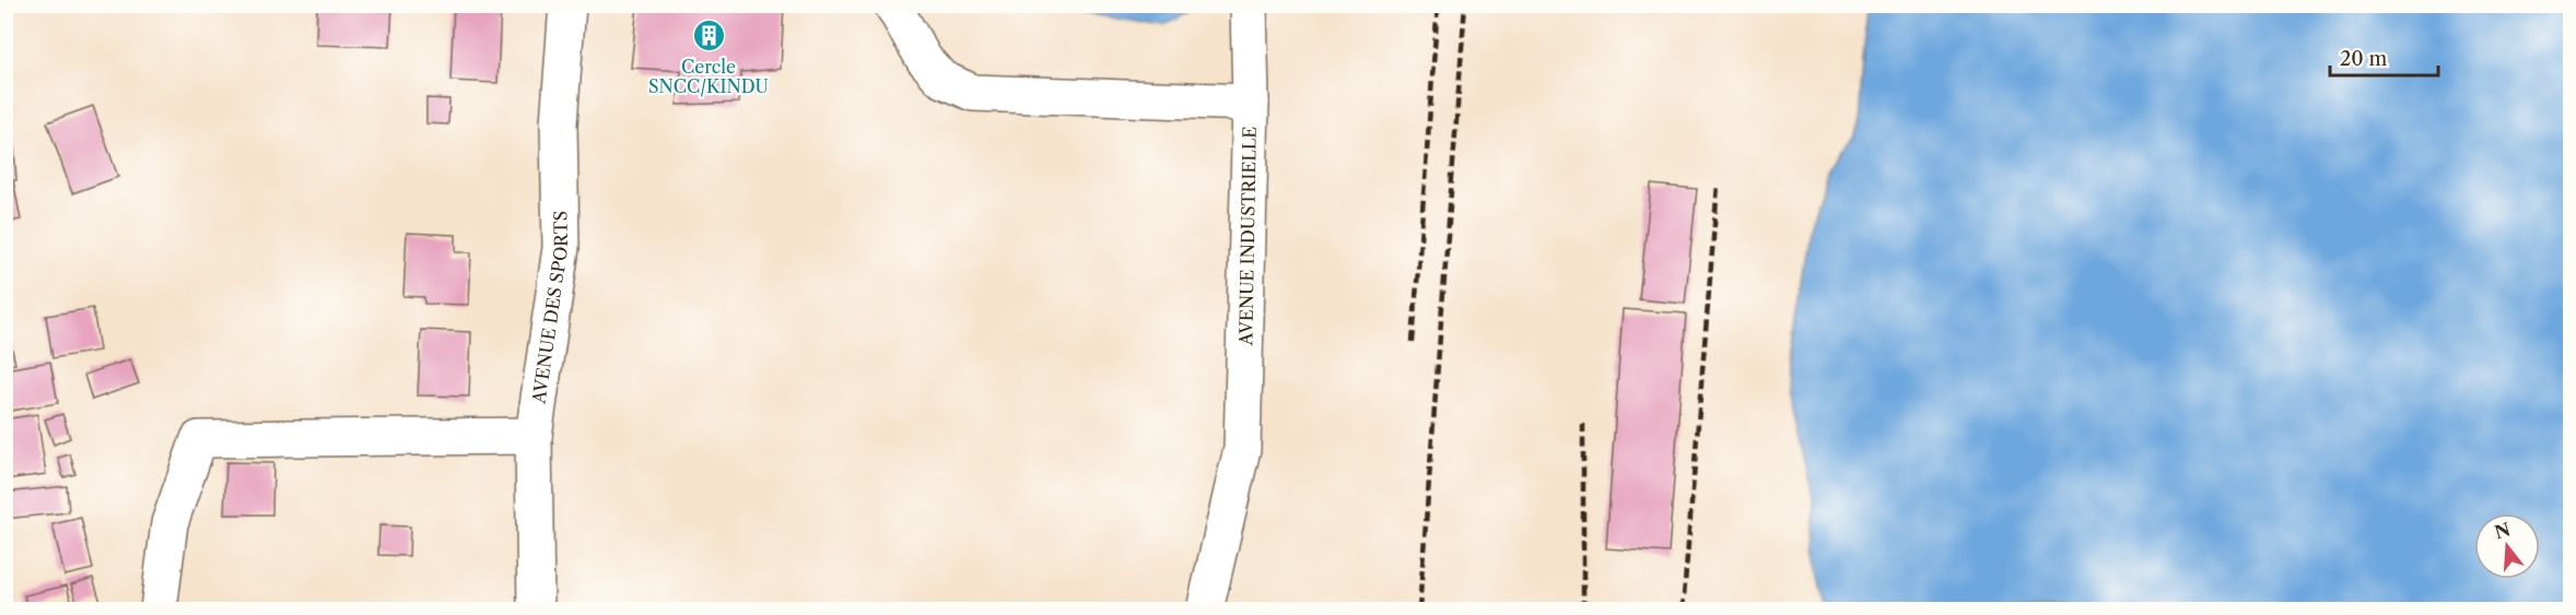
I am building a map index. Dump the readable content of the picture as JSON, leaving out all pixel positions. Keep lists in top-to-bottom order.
{
  "streets": {
    "street": ["AVENUE INDUSTRIELLE", "AVENUE DES SPORTS"]
  },
  "places": {
    "building": ["Cercle SNCC/KINDU"]
  },
  "scale_bar": "20 m",
  "north": "top"
}
